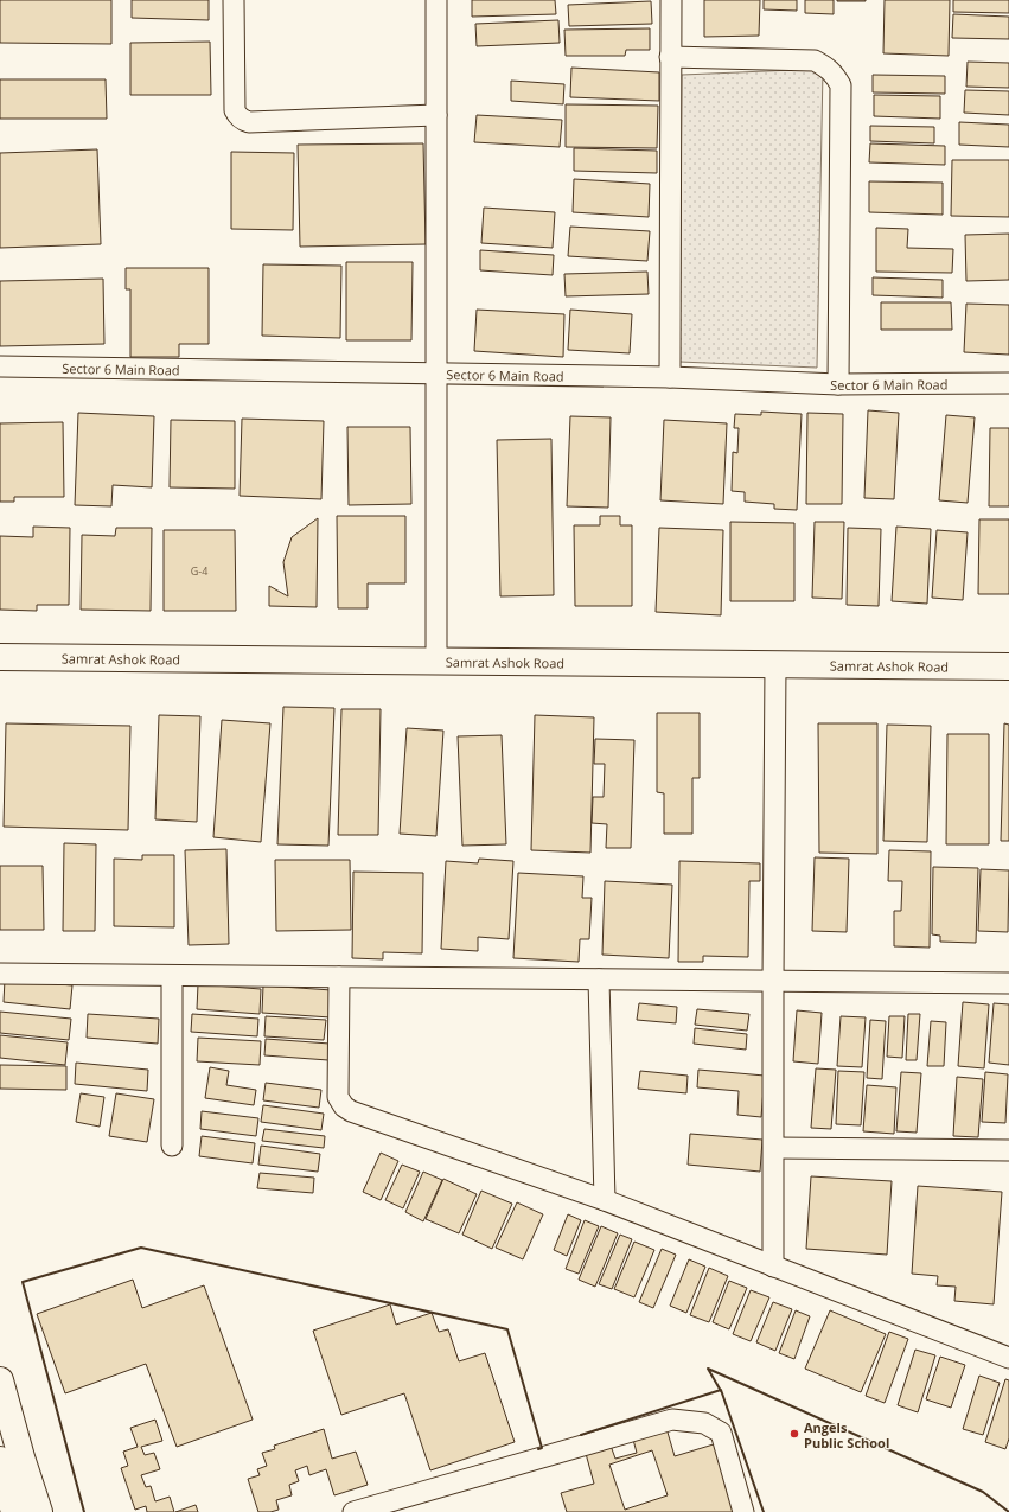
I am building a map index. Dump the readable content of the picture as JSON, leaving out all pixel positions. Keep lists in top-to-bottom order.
{
  "streets": {
    "street": ["Sector 6 Main Road", "Samrat Ashok Road"]
  },
  "places": ["Angels Public School"],
  "house_numbers": ["G-4"]
}
